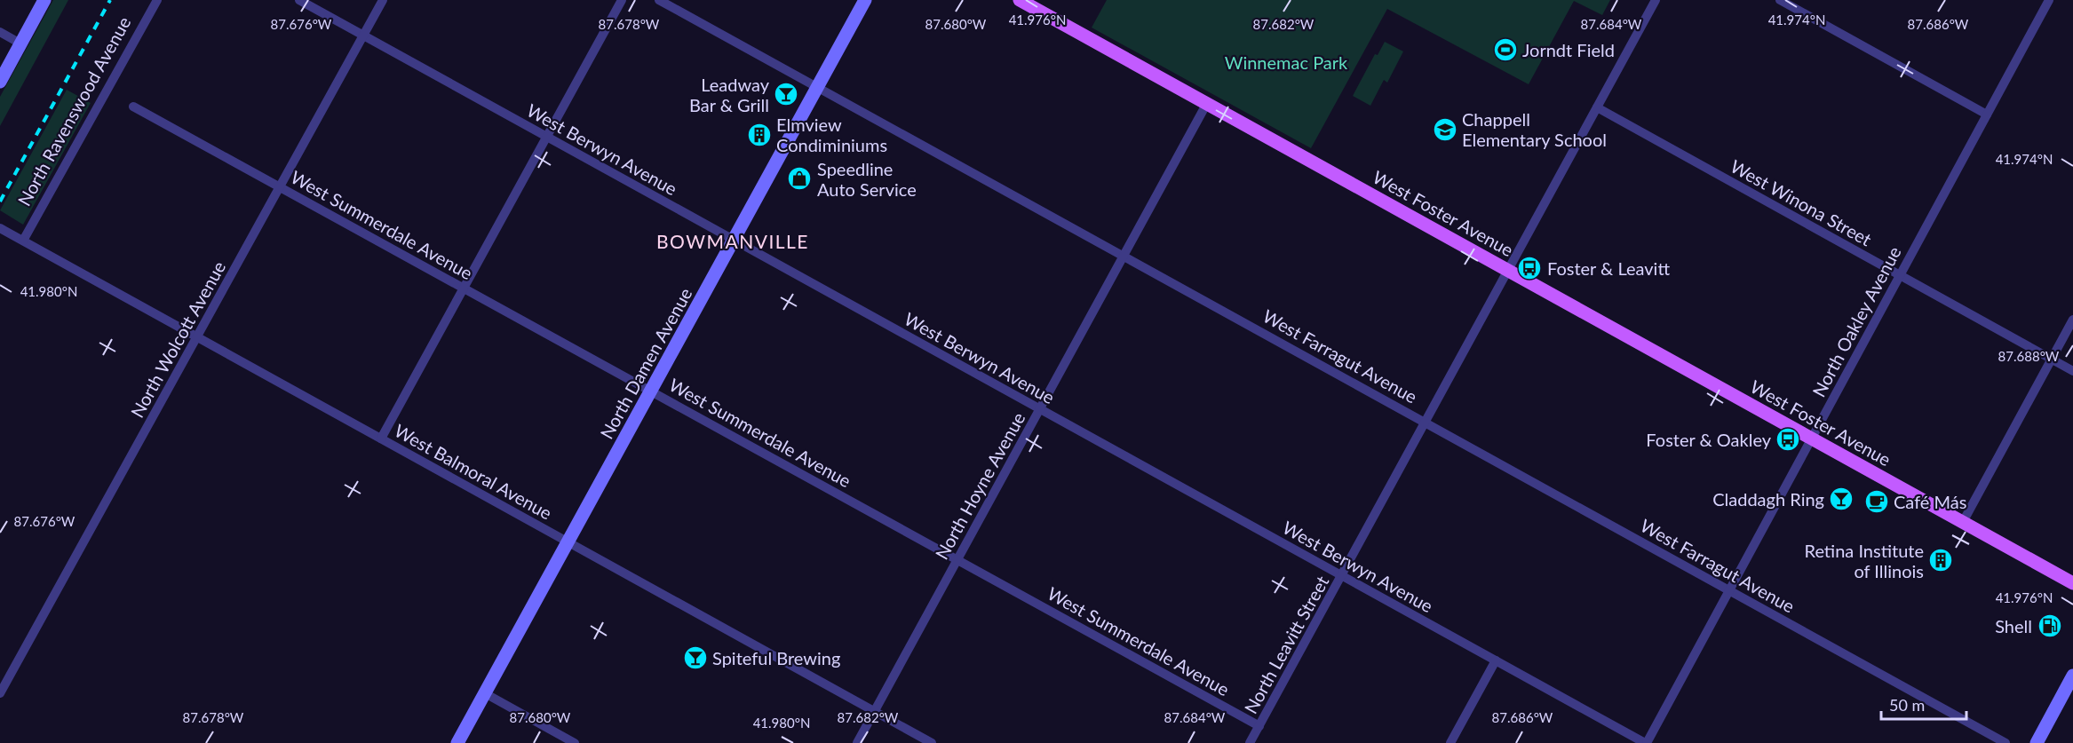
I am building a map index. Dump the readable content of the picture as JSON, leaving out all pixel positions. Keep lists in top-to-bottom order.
{
  "streets": {
    "main road": ["West Foster Avenue"],
    "street": [
      "North Ravenswood Avenue",
      "West Berwyn Avenue",
      "West Winona Street",
      "West Summerdale Avenue",
      "North Oakley Avenue",
      "North Wolcott Avenue",
      "West Farragut Avenue",
      "North Damen Avenue",
      "West Balmoral Avenue",
      "North Hoyne Avenue",
      "North Leavitt Street"
    ]
  },
  "crossings": [
    ["North Ravenswood Avenue", "West Balmoral Avenue"],
    ["West Berwyn Avenue", "North Oakley Avenue"],
    ["West Berwyn Avenue", "North Wolcott Avenue"],
    ["West Berwyn Avenue", "North Damen Avenue"],
    ["West Berwyn Avenue", "North Hoyne Avenue"],
    ["West Berwyn Avenue", "North Leavitt Street"],
    ["West Winona Street", "North Oakley Avenue"],
    ["West Winona Street", "North Leavitt Street"],
    ["West Foster Avenue", "North Oakley Avenue"],
    ["West Foster Avenue", "North Hoyne Avenue"],
    ["West Foster Avenue", "North Leavitt Street"],
    ["West Summerdale Avenue", "North Wolcott Avenue"],
    ["West Summerdale Avenue", "North Damen Avenue"],
    ["West Summerdale Avenue", "North Hoyne Avenue"],
    ["West Summerdale Avenue", "North Leavitt Street"],
    ["North Oakley Avenue", "West Farragut Avenue"],
    ["North Wolcott Avenue", "West Balmoral Avenue"],
    ["West Farragut Avenue", "North Damen Avenue"],
    ["West Farragut Avenue", "North Hoyne Avenue"],
    ["West Farragut Avenue", "North Leavitt Street"],
    ["North Damen Avenue", "West Balmoral Avenue"],
    ["West Balmoral Avenue", "North Hoyne Avenue"]
  ],
  "districts": ["BOWMANVILLE"],
  "parks": ["Winnemac Park"],
  "places": {
    "sports": ["Jorndt Field"],
    "bar": ["Leadway Bar & Grill", "Claddagh Ring", "Spiteful Brewing"],
    "school or university": ["Chappell Elementary School"],
    "building": ["Elmview Condiminiums", "Retina Institute of Illinois"],
    "shop": ["Speedline Auto Service"],
    "bus stop": ["Foster & Leavitt", "Foster & Oakley"],
    "cafe": ["Café Más"],
    "fuel station": ["Shell"]
  },
  "scale_bar": "50 m",
  "coordinates": [
    "41.974°N",
    "41.976°N",
    "87.676°W",
    "87.678°W",
    "87.680°W",
    "87.682°W",
    "87.684°W",
    "87.686°W",
    "41.980°N",
    "87.688°W"
  ]
}
